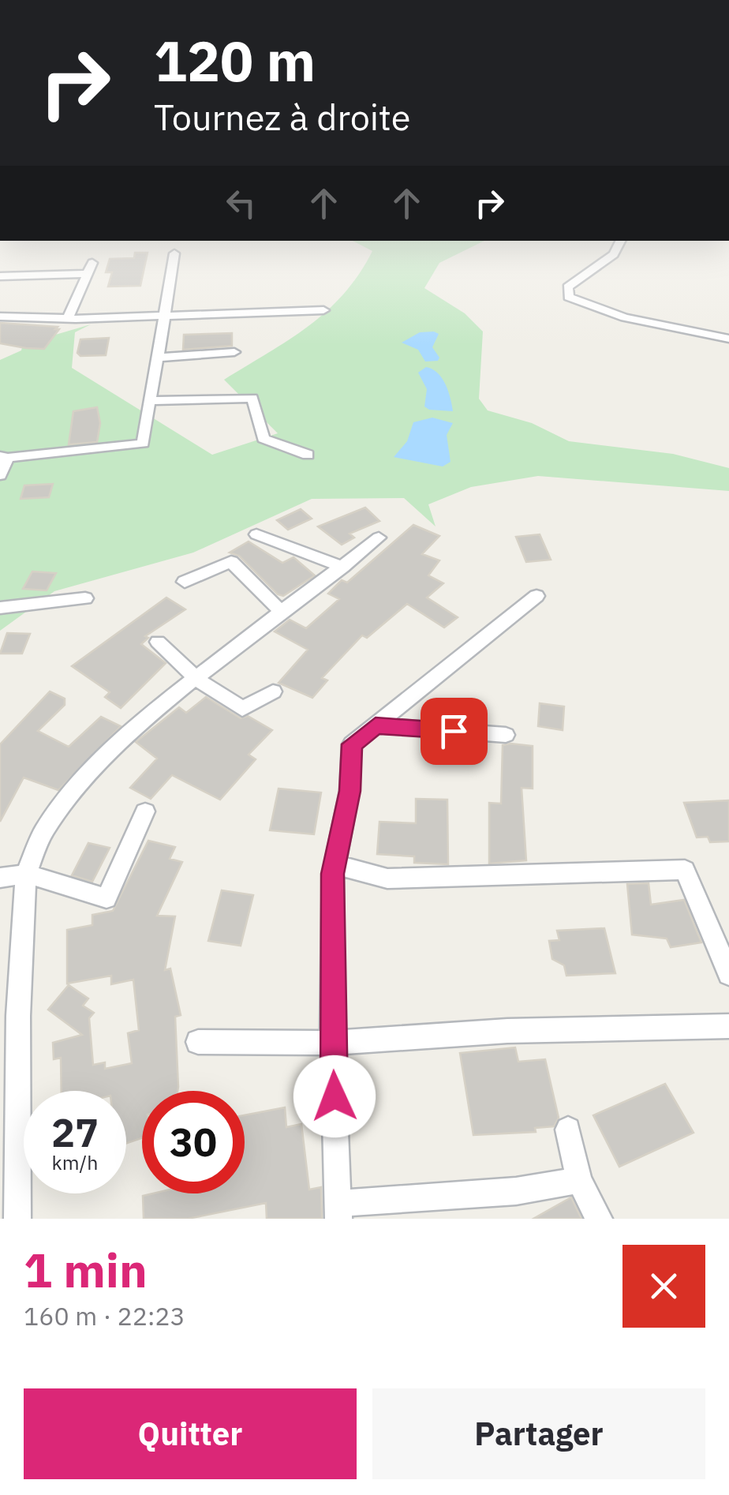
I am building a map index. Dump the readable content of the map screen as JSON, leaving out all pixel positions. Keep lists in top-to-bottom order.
{
  "page": {
    "turn": ["120 m", "Tournez à droite"],
    "speed": "27 km/h",
    "limit": "30",
    "heading": ["1 min", "160 m · 22:23"],
    "buttons": ["Quitter", "Partager"]
  }
}
